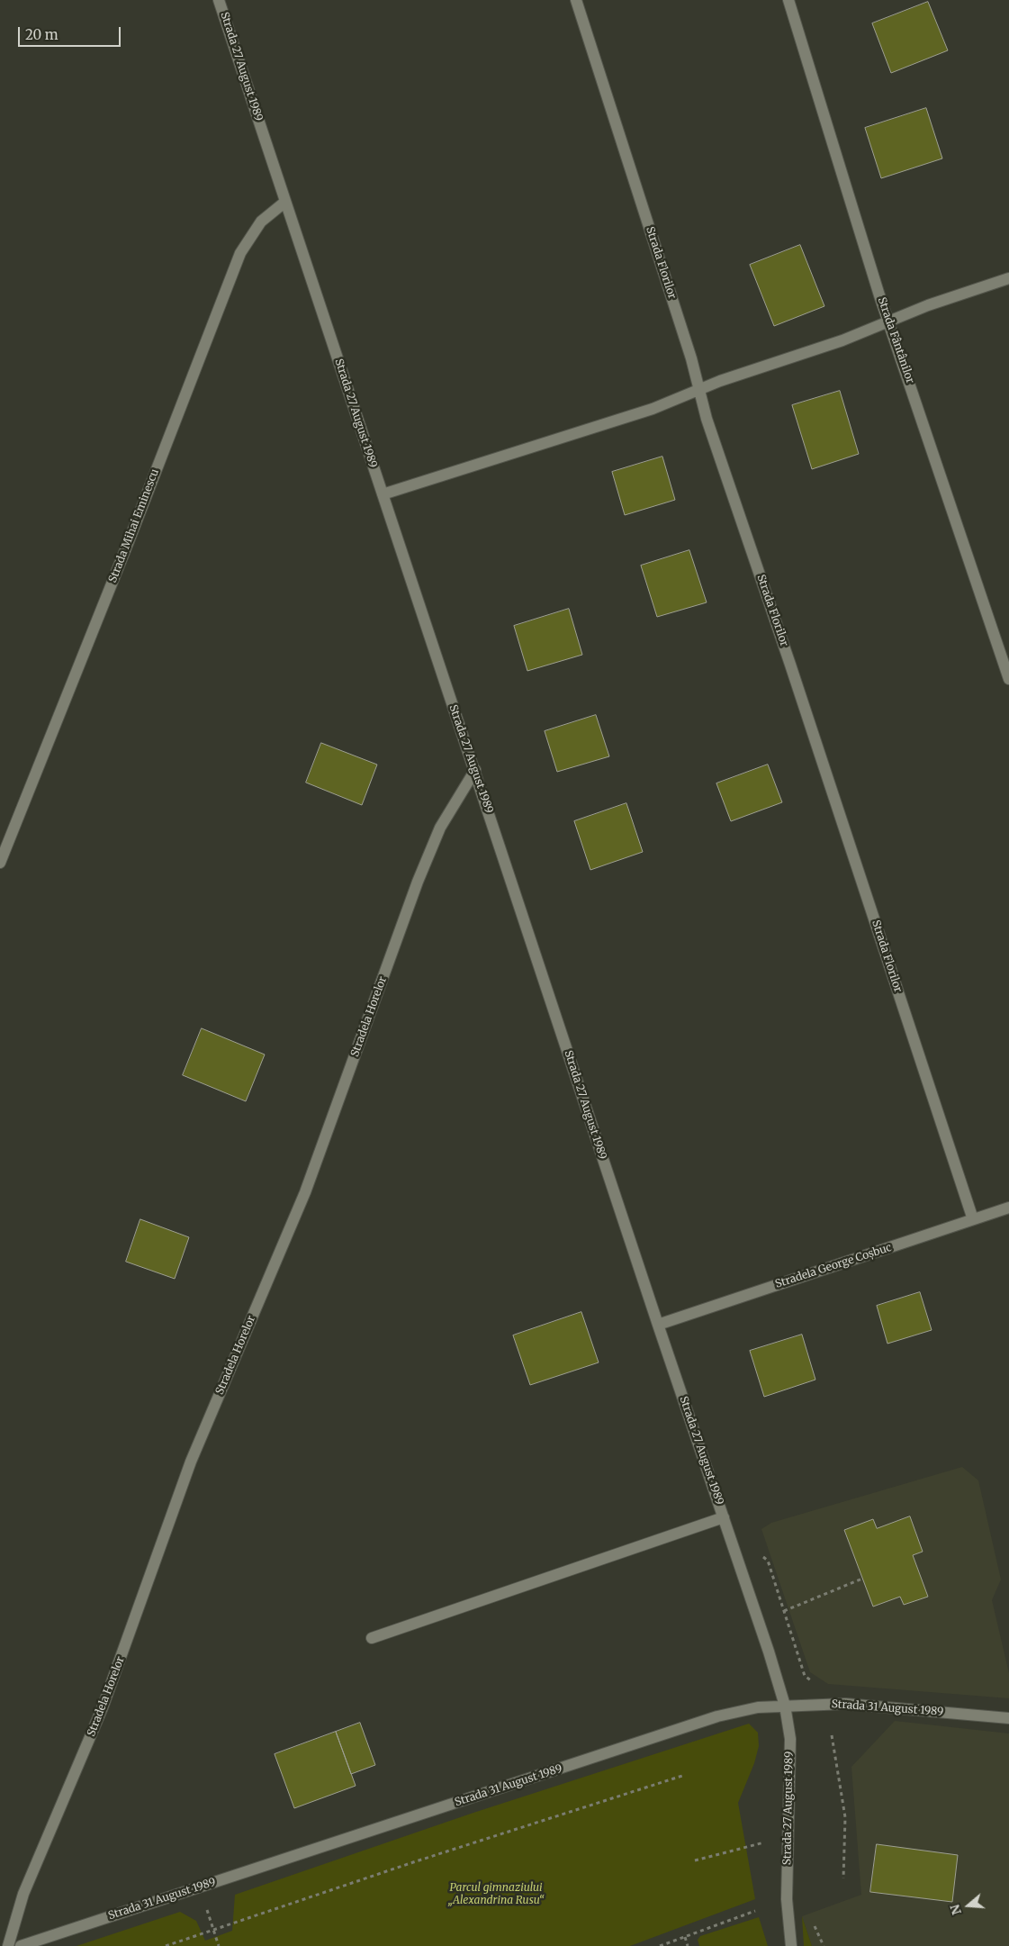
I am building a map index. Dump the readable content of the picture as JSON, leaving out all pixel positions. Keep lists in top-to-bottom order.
{
  "streets": {
    "street": [
      "Strada 27 August 1989",
      "Strada Florilor",
      "Strada Fântânilor",
      "Strada Mihai Eminescu",
      "Stradela Horelor",
      "Stradela George Coșbuc",
      "Strada 31 August 1989"
    ]
  },
  "crossings": [
    ["Strada 27 August 1989", "Strada Mihai Eminescu"],
    ["Strada 27 August 1989", "Stradela Horelor"],
    ["Strada 27 August 1989", "Stradela George Coșbuc"],
    ["Strada 27 August 1989", "Strada 31 August 1989"],
    ["Strada Florilor", "Stradela George Coșbuc"]
  ],
  "parks": ["Parcul gimnaziului „Alexandrina Rusu“"],
  "scale_bar": "20 m",
  "north": "left"
}
